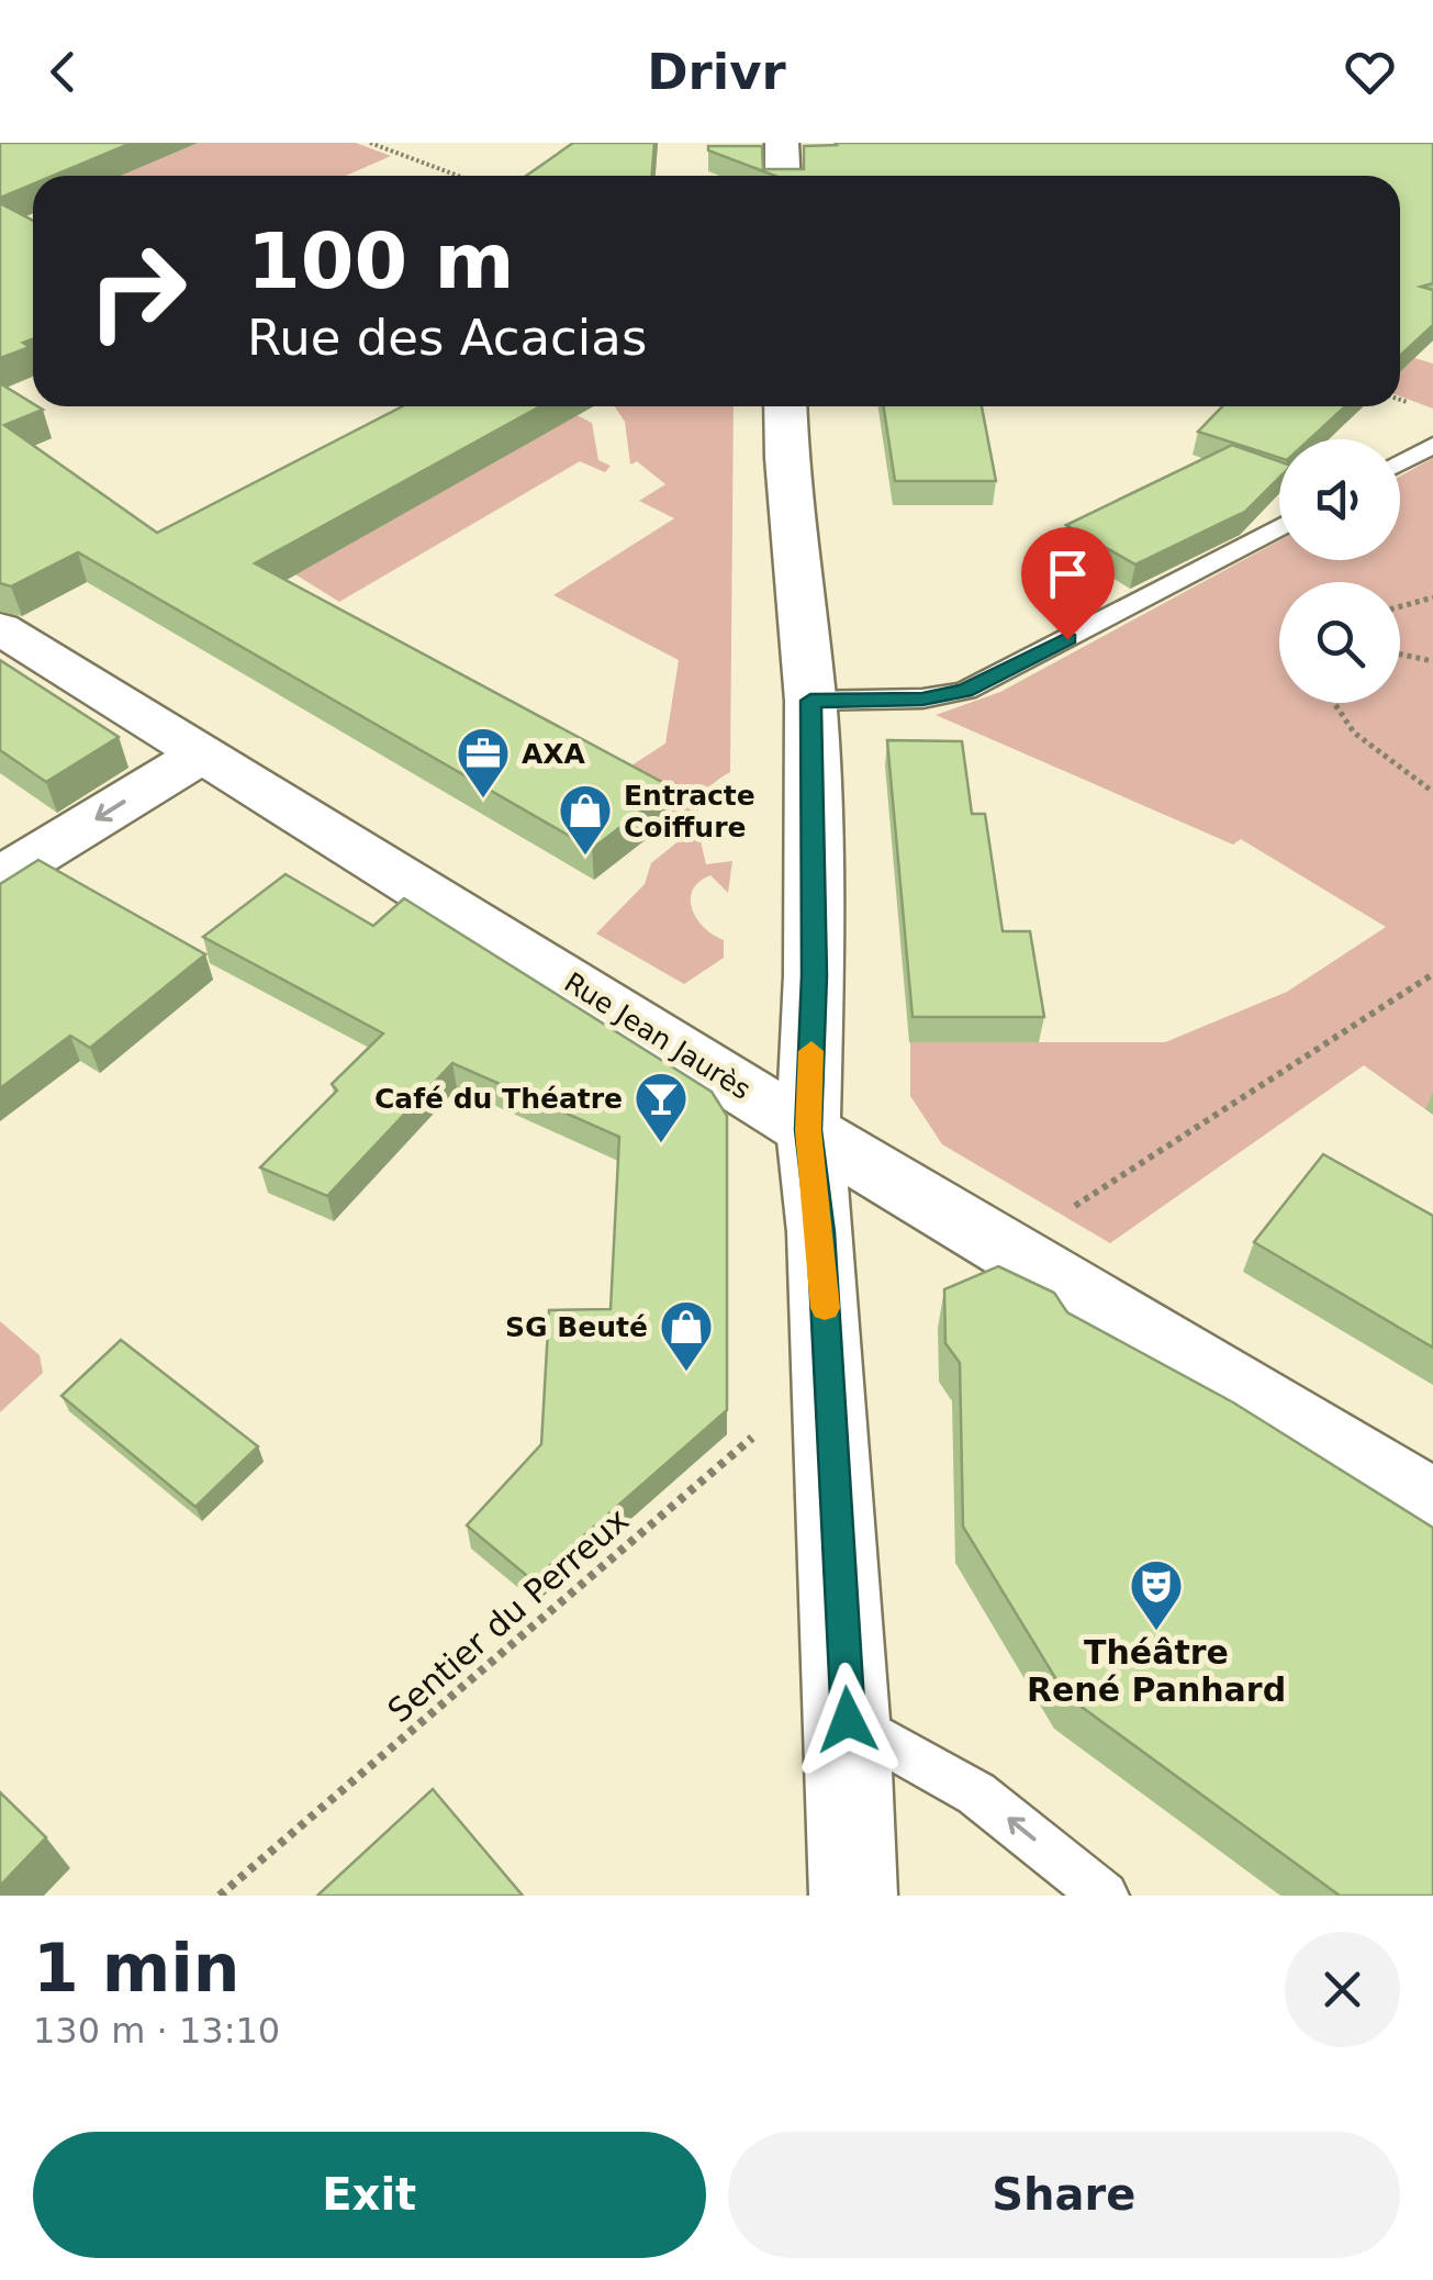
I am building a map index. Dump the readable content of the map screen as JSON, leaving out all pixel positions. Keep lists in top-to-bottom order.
{
  "streets": {
    "street": ["Rue Jean Jaurès"],
    "path": ["Sentier du Perreux"]
  },
  "places": {
    "office": ["AXA"],
    "shop": ["Entracte Coiffure", "SG Beuté"],
    "bar": ["Café du Théatre"],
    "theatre": ["Théâtre René Panhard"]
  },
  "page": {
    "header": "Drivr",
    "turn": ["100 m", "Rue des Acacias"],
    "heading": ["1 min", "130 m · 13:10"],
    "buttons": ["Exit", "Share"]
  }
}
